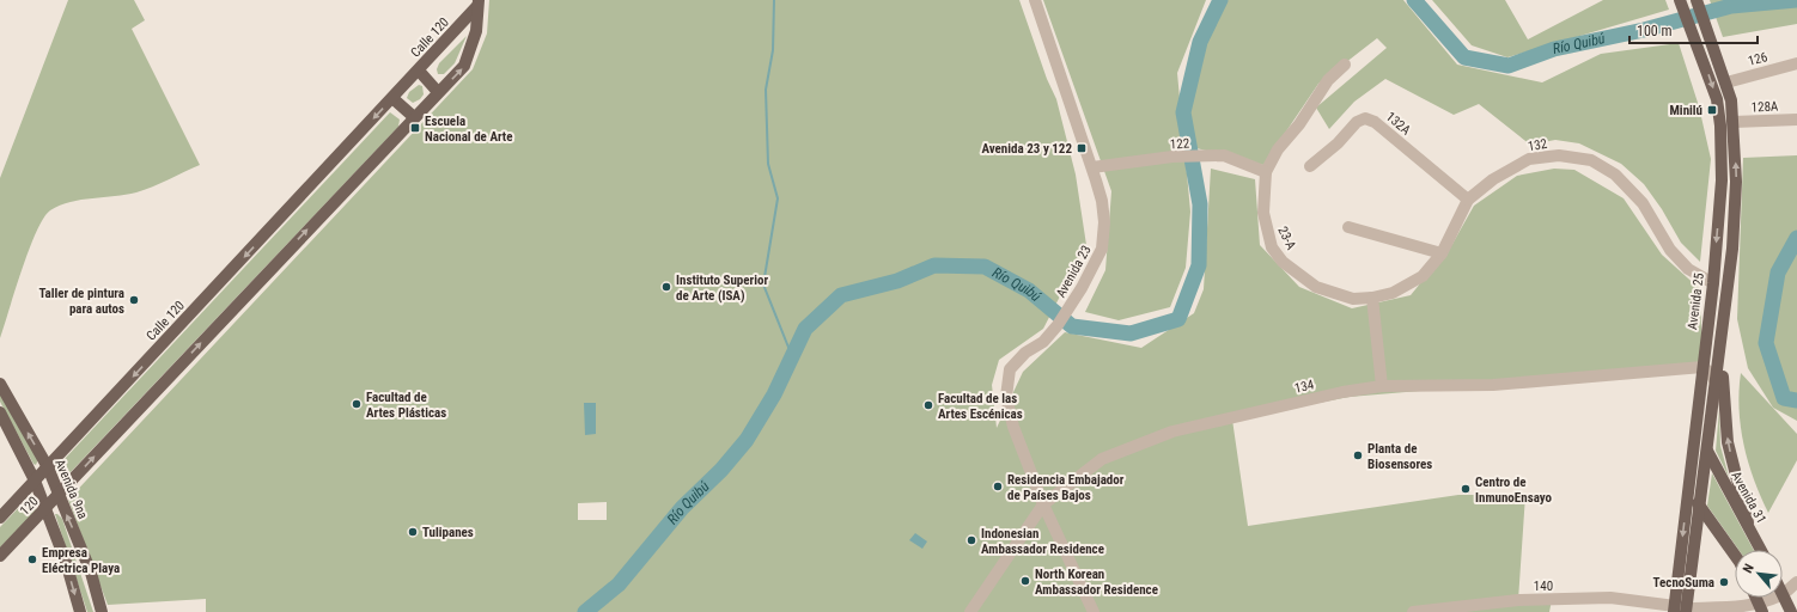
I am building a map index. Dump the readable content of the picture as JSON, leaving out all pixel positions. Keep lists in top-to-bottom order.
{
  "streets": {
    "main road": [
      "Calle 120",
      "Avenida 25",
      "Avenida 9na",
      "Avenida 31",
      "120"
    ],
    "street": [
      "126",
      "128A",
      "132A",
      "122",
      "132",
      "23-A",
      "Avenida 23",
      "134",
      "140"
    ]
  },
  "crossings": [
    ["Calle 120", "Avenida 9na"],
    ["Calle 120", "120"],
    ["132A", "132"],
    ["122", "23-A"],
    ["122", "Avenida 23"],
    ["132", "23-A"],
    ["132", "Avenida 25"],
    ["Avenida 23", "134"],
    ["Avenida 25", "134"],
    ["Avenida 25", "140"],
    ["Avenida 9na", "120"]
  ],
  "water": ["Río Quibú"],
  "places": {
    "transit": ["Minilú", "Escuela Nacional de Arte", "Avenida 23 y 122"],
    "other": [
      "Instituto Superior de Arte (ISA)",
      "Taller de pintura para autos",
      "Facultad de Artes Plásticas",
      "Facultad de las Artes Escénicas",
      "Planta de Biosensores",
      "Residencia Embajador de Países Bajos",
      "Centro de InmunoEnsayo",
      "Tulipanes",
      "Indonesian Ambassador Residence",
      "Empresa Eléctrica Playa",
      "North Korean Ambassador Residence",
      "TecnoSuma"
    ]
  },
  "scale_bar": "100 m",
  "north": "top left"
}
